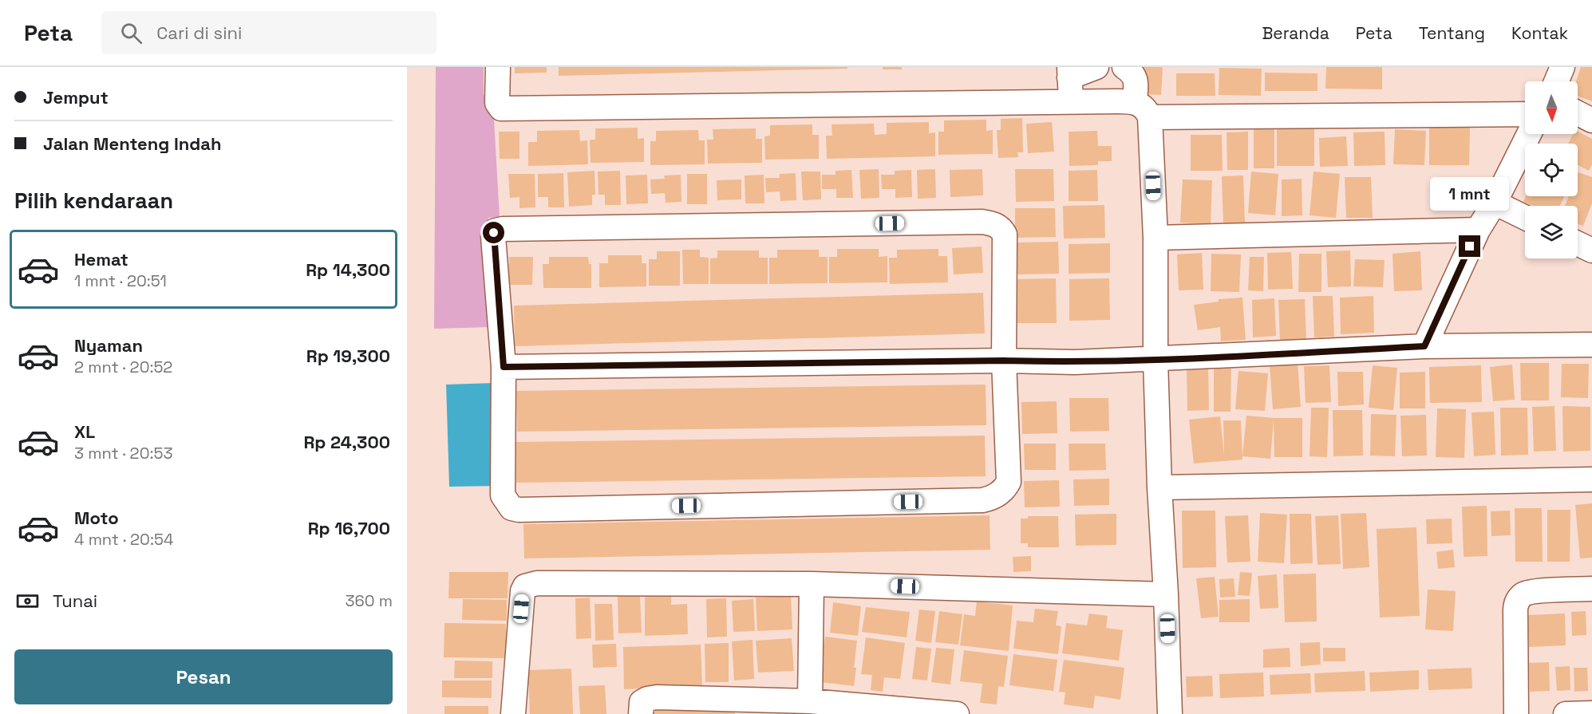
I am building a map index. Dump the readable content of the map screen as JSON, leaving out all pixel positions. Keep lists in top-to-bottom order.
{
  "north": "bottom",
  "page": {
    "header": "Peta",
    "search": "Cari di sini",
    "nav": [
      "Beranda",
      "Peta",
      "Tentang",
      "Kontak"
    ],
    "banner": ["Jemput", "Jalan Menteng Indah"],
    "heading": "Pilih kendaraan",
    "bubble": "1 mnt",
    "list": [
      {
        "name": "Hemat",
        "note": "1 mnt · 20:51",
        "value": "Rp 14,300"
      },
      {
        "name": "Nyaman",
        "note": "2 mnt · 20:52",
        "value": "Rp 19,300"
      },
      {
        "name": "XL",
        "note": "3 mnt · 20:53",
        "value": "Rp 24,300"
      },
      {
        "name": "Moto",
        "note": "4 mnt · 20:54",
        "value": "Rp 16,700"
      }
    ],
    "pay": ["Tunai", "360 m"],
    "buttons": "Pesan"
  }
}
